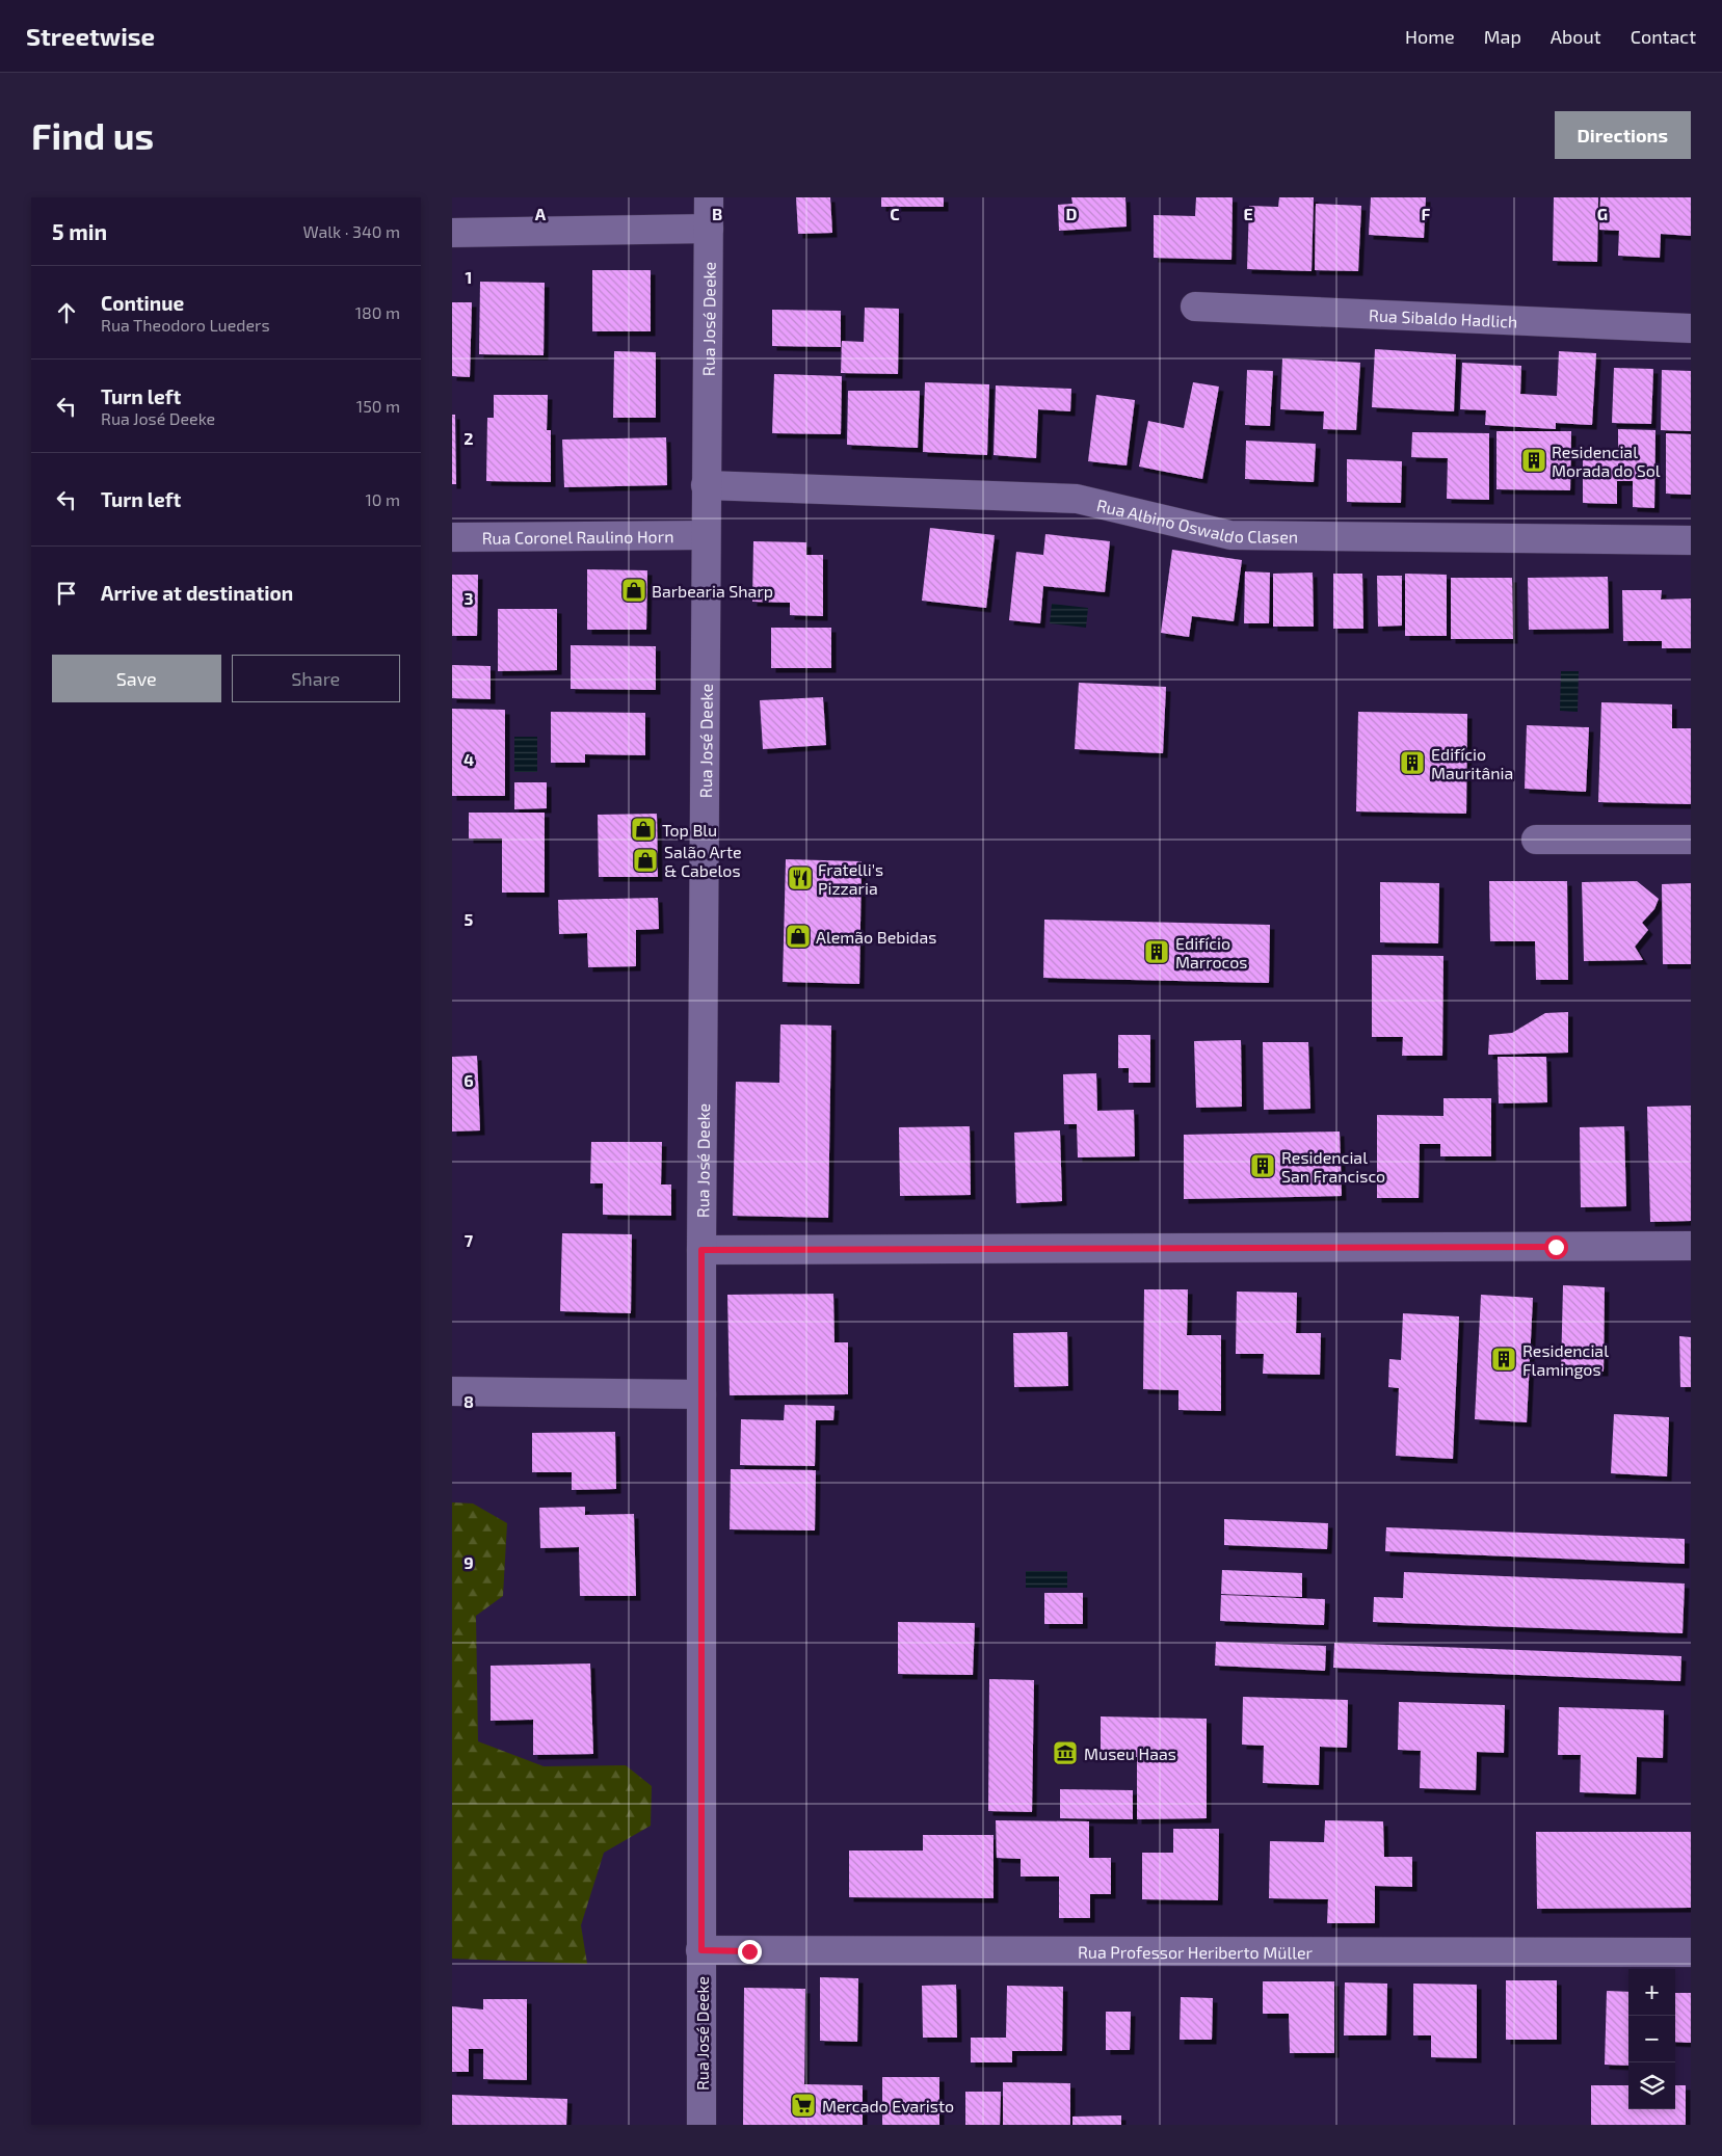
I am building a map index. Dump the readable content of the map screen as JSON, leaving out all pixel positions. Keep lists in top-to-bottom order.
{
  "streets": {
    "street": [
      "Rua Sibaldo Hadlich",
      "Rua José Deeke",
      "Rua Albino Oswaldo Clasen",
      "Rua Coronel Raulino Horn",
      "Rua Professor Heriberto Müller"
    ]
  },
  "crossings": [
    ["Rua José Deeke", "Rua Albino Oswaldo Clasen"],
    ["Rua José Deeke", "Rua Coronel Raulino Horn"],
    ["Rua José Deeke", "Rua Professor Heriberto Müller"]
  ],
  "places": {
    "building": [
      "Residencial Morada do Sol",
      "Edifício Mauritânia",
      "Edifício Marrocos",
      "Residencial San Francisco",
      "Residencial Flamingos"
    ],
    "shop": [
      "Barbearia Sharp",
      "Top Blu",
      "Salão Arte & Cabelos",
      "Alemão Bebidas"
    ],
    "restaurant": ["Fratelli's Pizzaria"],
    "museum": ["Museu Haas"],
    "supermarket": ["Mercado Evaristo"]
  },
  "page": {
    "header": "Streetwise",
    "nav": [
      "Home",
      "Map",
      "About",
      "Contact"
    ],
    "buttons": [
      "Directions",
      ["Save", "Share"]
    ],
    "title": "Find us",
    "heading": ["5 min", "Walk · 340 m"],
    "list": [
      ["Continue", "Rua Theodoro Lueders", "180 m"],
      ["Turn left", "Rua José Deeke", "150 m"],
      ["Turn left", "10 m"],
      "Arrive at destination"
    ],
    "map_buttons": ["+", "−"]
  },
  "grid": {
    "columns": [
      "A",
      "B",
      "C",
      "D",
      "E",
      "F",
      "G"
    ],
    "rows": [
      "1",
      "2",
      "3",
      "4",
      "5",
      "6",
      "7",
      "8",
      "9"
    ]
  }
}
